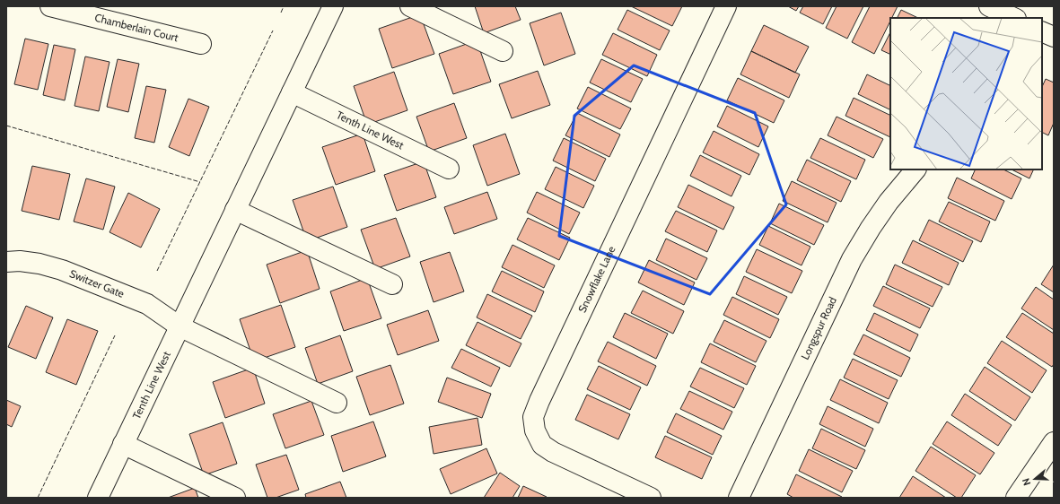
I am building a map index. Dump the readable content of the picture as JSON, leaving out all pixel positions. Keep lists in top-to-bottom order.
{
  "streets": {
    "street": [
      "Chamberlain Court",
      "Tenth Line West",
      "Snowflake Lane",
      "Switzer Gate",
      "Longspur Road"
    ]
  },
  "crossings": [
    ["Tenth Line West", "Switzer Gate"]
  ],
  "north": "left"
}
